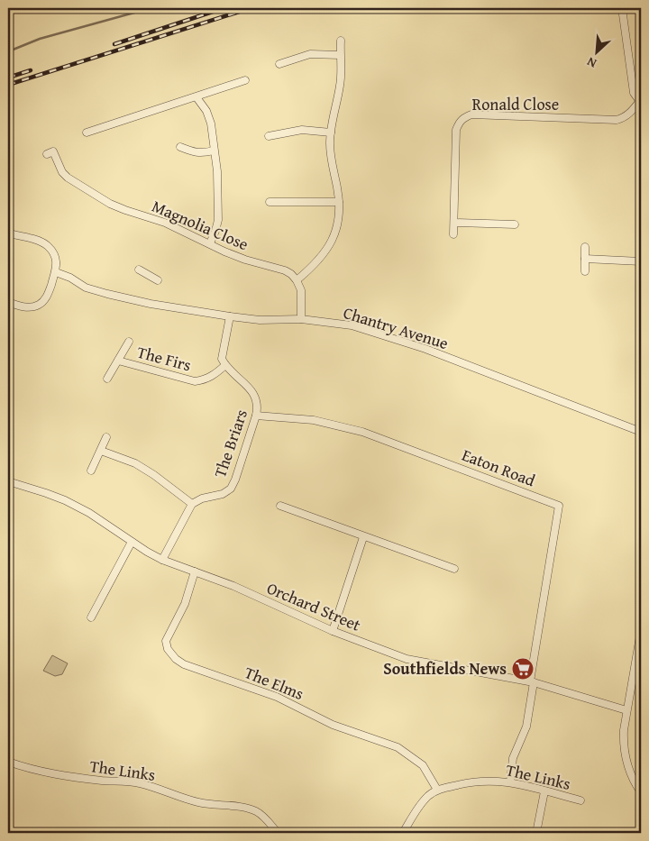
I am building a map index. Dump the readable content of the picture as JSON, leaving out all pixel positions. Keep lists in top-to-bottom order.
{
  "streets": {
    "street": [
      "Ronald Close",
      "Magnolia Close",
      "Chantry Avenue",
      "The Firs",
      "The Briars",
      "Eaton Road",
      "Orchard Street",
      "The Elms",
      "The Links"
    ]
  },
  "crossings": [
    ["The Firs", "The Briars"],
    ["The Briars", "Eaton Road"],
    ["Eaton Road", "Orchard Street"],
    ["Orchard Street", "The Elms"],
    ["The Elms", "The Links"]
  ],
  "places": {
    "supermarket": ["Southfields News"]
  },
  "north": "bottom left"
}
